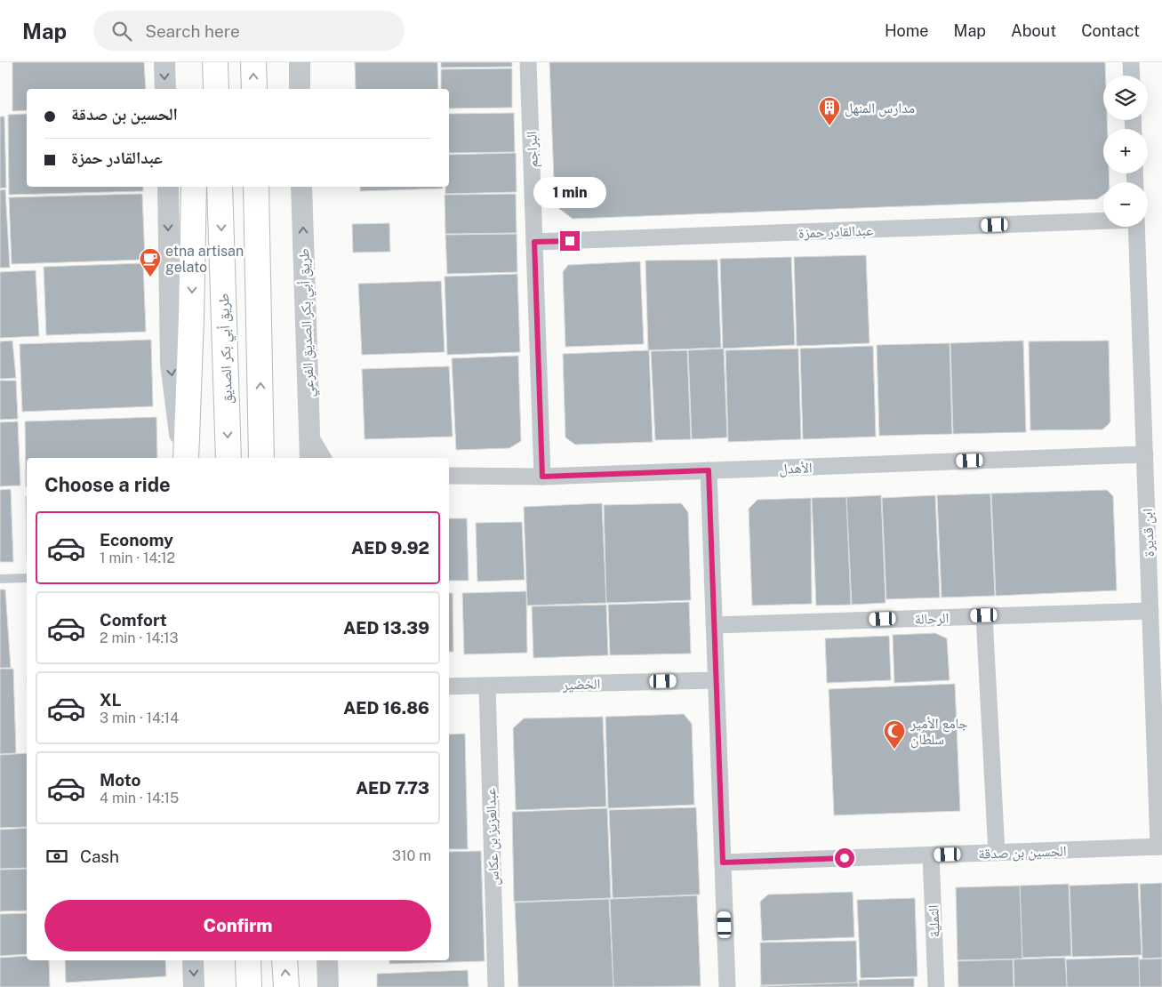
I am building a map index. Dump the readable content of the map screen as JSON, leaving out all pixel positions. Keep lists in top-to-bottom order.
{
  "streets": {
    "main road": ["طريق أبي بكر الصديق"],
    "street": [
      "البراجم",
      "عبدالقادر حمزة",
      "طريق أبي بكر الصديق الفرعي",
      "الأهدل",
      "ابن قديرة",
      "الرحالة",
      "الخضير",
      "عبدالعزيز بن عكاس",
      "الحسين بن صدقة",
      "الثملية"
    ]
  },
  "crossings": [
    ["البراجم", "عبدالقادر حمزة"],
    ["البراجم", "الأهدل"],
    ["الأهدل", "ابن قديرة"],
    ["ابن قديرة", "الرحالة"],
    ["ابن قديرة", "الحسين بن صدقة"],
    ["الخضير", "عبدالعزيز بن عكاس"],
    ["الحسين بن صدقة", "الثملية"]
  ],
  "places": {
    "building": ["مدارس المنهل"],
    "cafe": ["etna artisan gelato"],
    "mosque": ["جامع الأمير سلطان"]
  },
  "page": {
    "header": "Map",
    "search": "Search here",
    "nav": [
      "Home",
      "Map",
      "About",
      "Contact"
    ],
    "map_buttons": ["+", "−"],
    "banner": ["الحسين بن صدقة", "عبدالقادر حمزة"],
    "bubble": "1 min",
    "heading": "Choose a ride",
    "list": [
      {
        "name": "Economy",
        "note": "1 min · 14:12",
        "value": "AED 9.92"
      },
      {
        "name": "Comfort",
        "note": "2 min · 14:13",
        "value": "AED 13.39"
      },
      {
        "name": "XL",
        "note": "3 min · 14:14",
        "value": "AED 16.86"
      },
      {
        "name": "Moto",
        "note": "4 min · 14:15",
        "value": "AED 7.73"
      }
    ],
    "pay": ["Cash", "310 m"],
    "buttons": "Confirm"
  }
}
